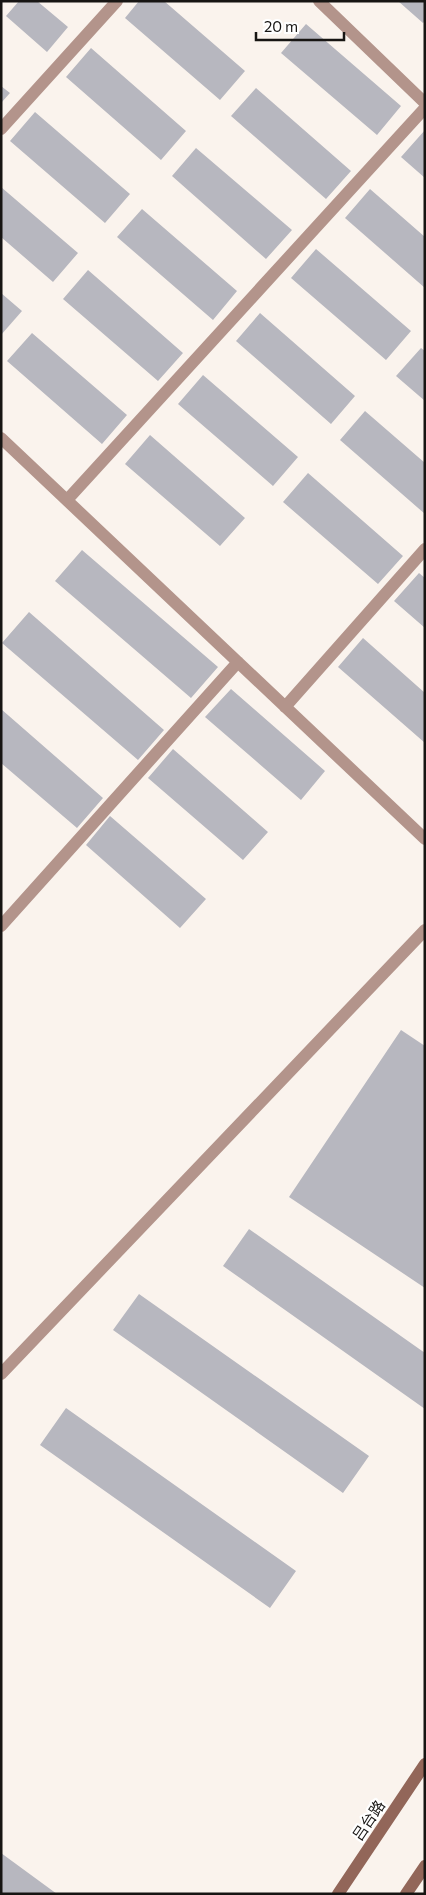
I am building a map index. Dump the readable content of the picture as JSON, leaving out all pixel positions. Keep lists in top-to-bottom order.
{
  "streets": {
    "main road": ["吕台路"]
  },
  "scale_bar": "20 m"
}
